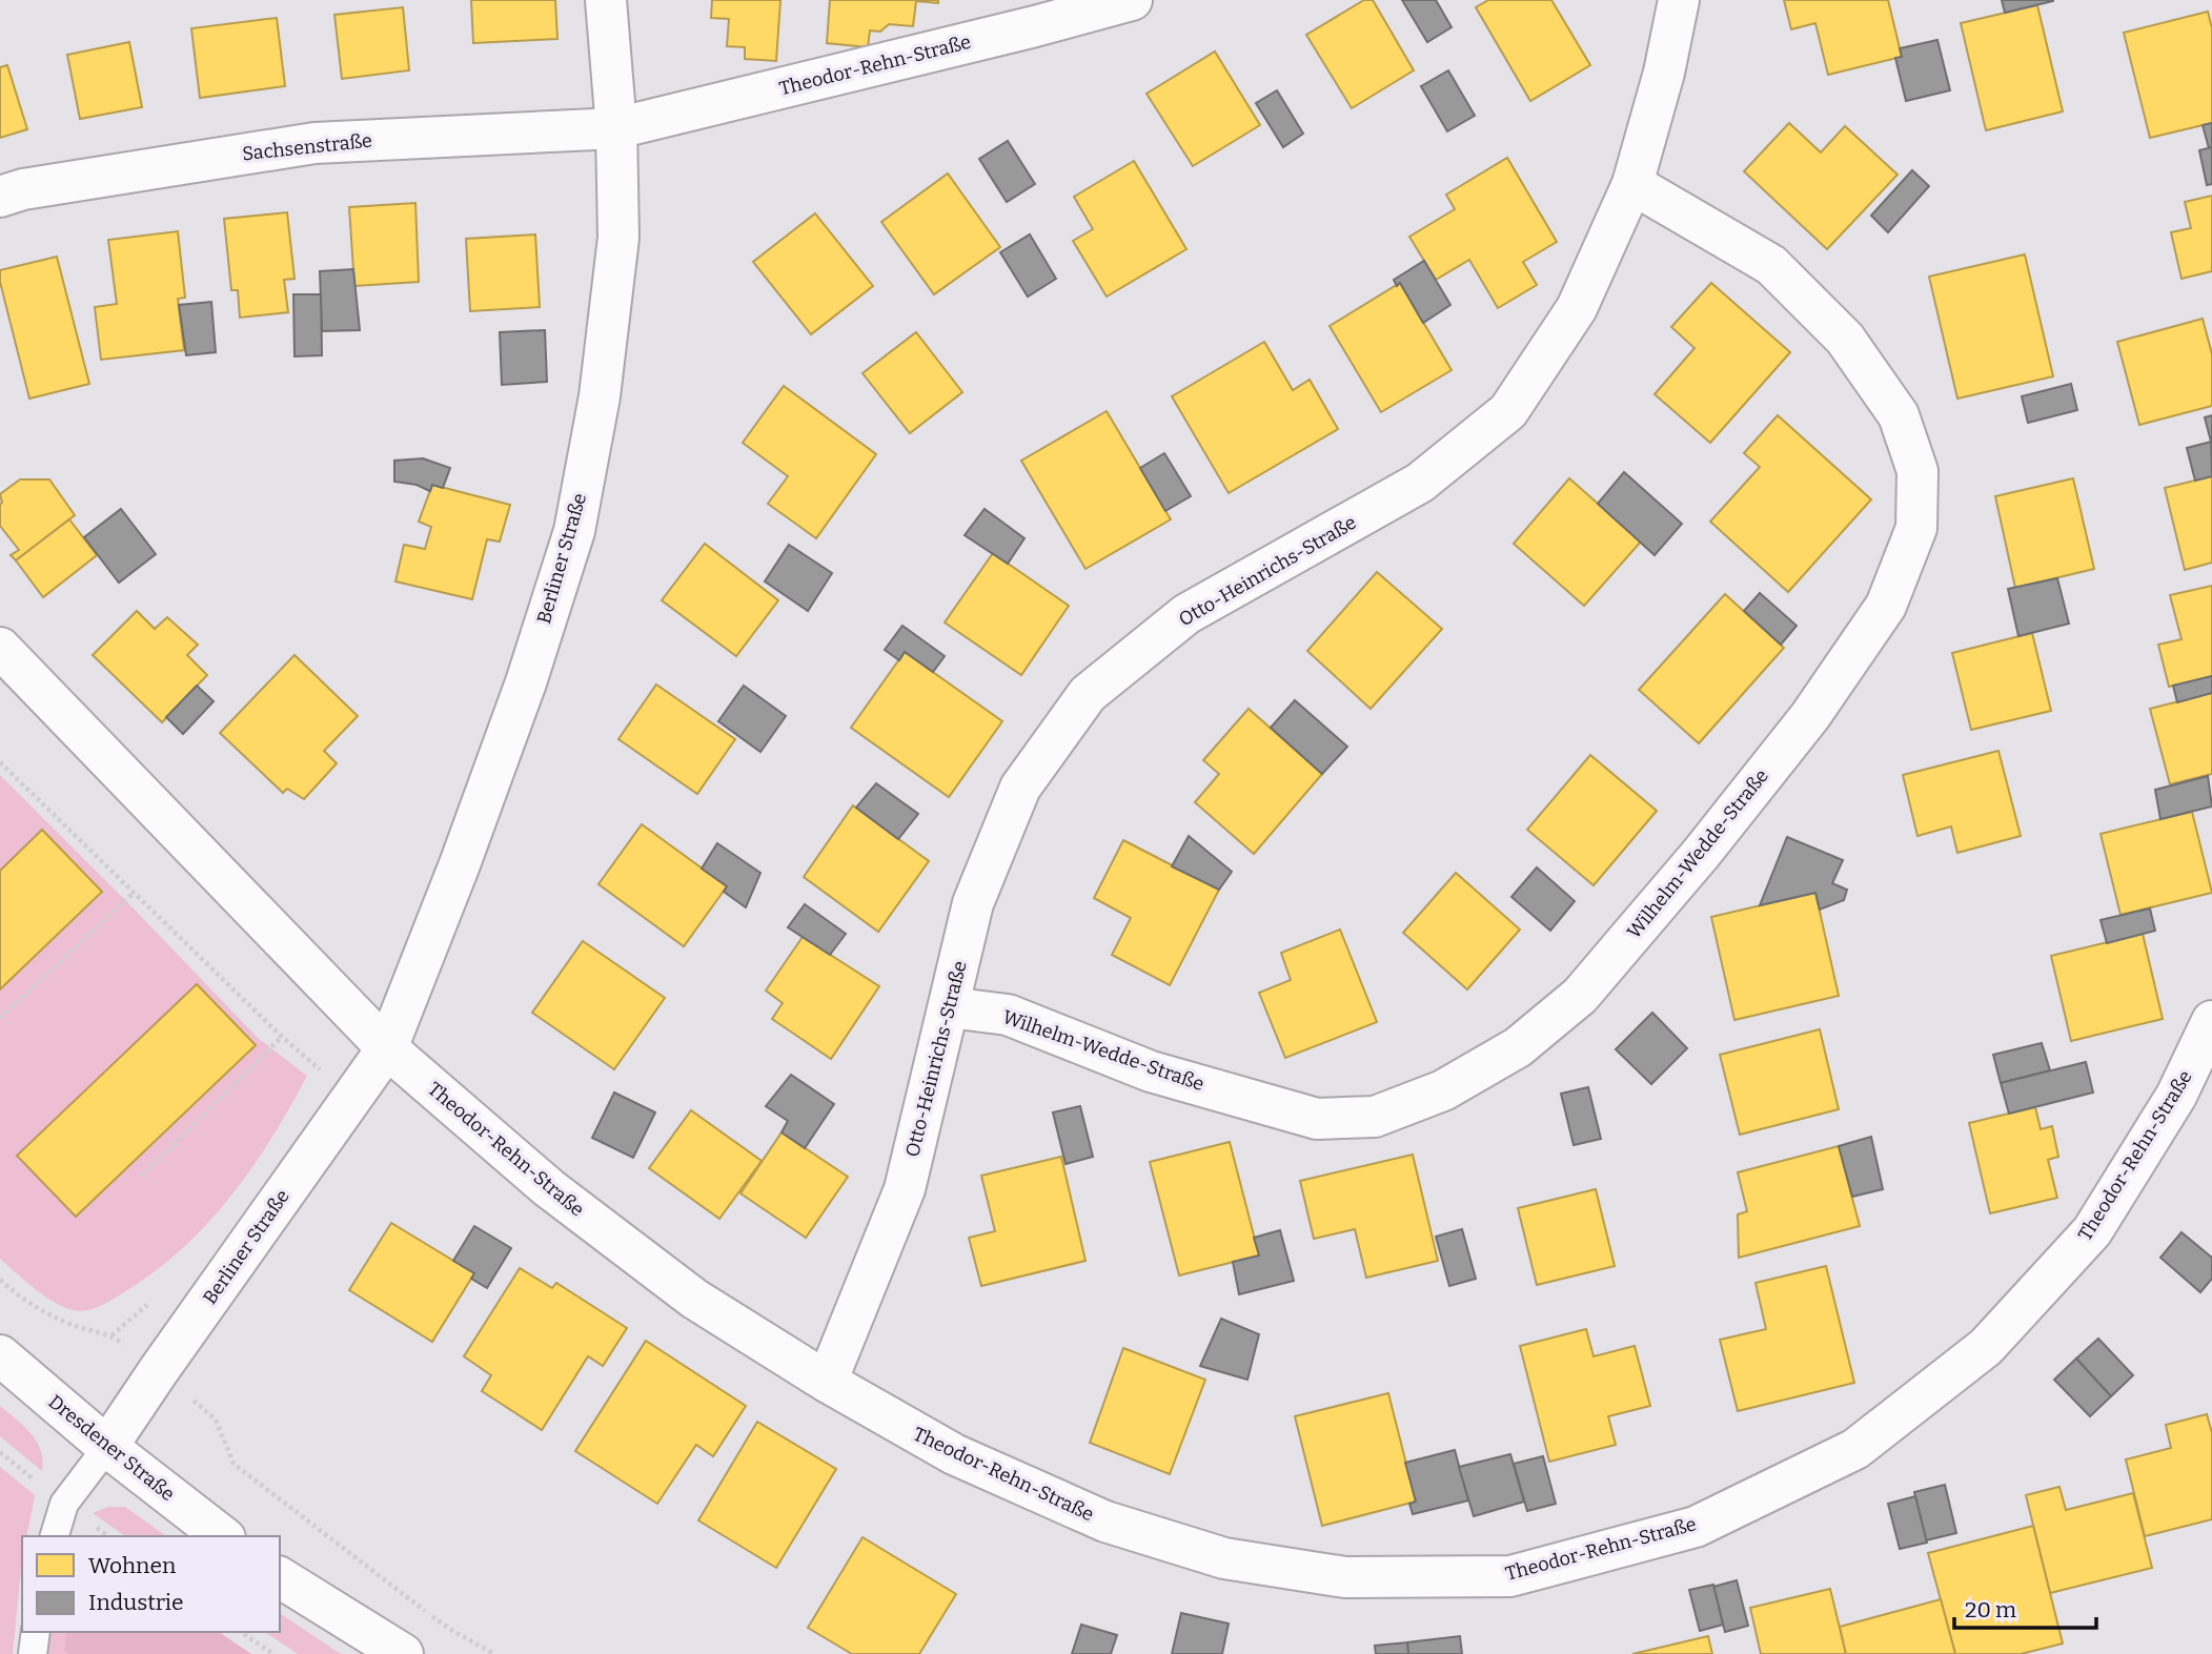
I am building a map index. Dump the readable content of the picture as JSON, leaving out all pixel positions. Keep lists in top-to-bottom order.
{
  "streets": {
    "street": [
      "Theodor-Rehn-Straße",
      "Sachsenstraße",
      "Berliner Straße",
      "Otto-Heinrichs-Straße",
      "Wilhelm-Wedde-Straße",
      "Dresdener Straße"
    ]
  },
  "crossings": [
    ["Theodor-Rehn-Straße", "Sachsenstraße"],
    ["Theodor-Rehn-Straße", "Berliner Straße"],
    ["Theodor-Rehn-Straße", "Otto-Heinrichs-Straße"],
    ["Sachsenstraße", "Berliner Straße"],
    ["Berliner Straße", "Dresdener Straße"],
    ["Otto-Heinrichs-Straße", "Wilhelm-Wedde-Straße"]
  ],
  "legend": ["Wohnen", "Industrie"],
  "scale_bar": "20 m"
}
